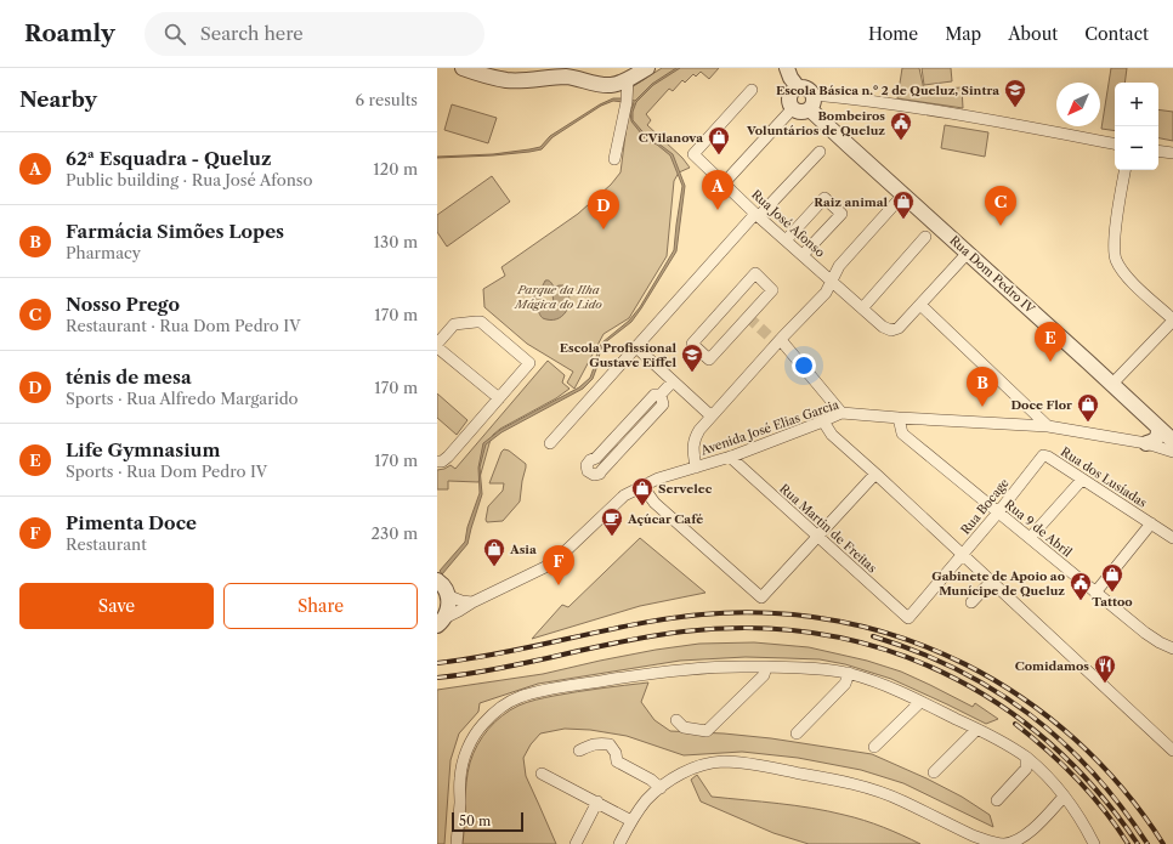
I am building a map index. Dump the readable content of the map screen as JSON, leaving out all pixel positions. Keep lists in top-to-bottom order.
{
  "streets": {
    "street": [
      "Rua José Afonso",
      "Rua Dom Pedro IV",
      "Avenida José Elias Garcia",
      "Rua dos Lusíadas",
      "Rua Bocage",
      "Rua Martin de Freitas",
      "Rua 9 de Abril"
    ]
  },
  "crossings": [
    ["Avenida José Elias Garcia", "Rua Martin de Freitas"],
    ["Avenida José Elias Garcia", "Rua 9 de Abril"],
    ["Rua dos Lusíadas", "Rua Bocage"],
    ["Rua Bocage", "Rua Martin de Freitas"],
    ["Rua Bocage", "Rua 9 de Abril"]
  ],
  "parks": ["Parque da Ilha Mágica do Lido"],
  "places": {
    "school or university": ["Escola Básica n.º 2 de Queluz, Sintra", "Escola Profissional Gustave Eiffel"],
    "public building": ["Bombeiros Voluntários de Queluz", "Gabinete de Apoio ao Munícipe de Queluz"],
    "shop": [
      "CVilanova",
      "Raiz animal",
      "Doce Flor",
      "Servelec",
      "Asia",
      "Tattoo"
    ],
    "cafe": ["Açúcar Café"],
    "restaurant": ["Comidamos"]
  },
  "scale_bar": "50 m",
  "north": "bottom left",
  "page": {
    "header": "Roamly",
    "search": "Search here",
    "nav": [
      "Home",
      "Map",
      "About",
      "Contact"
    ],
    "heading": ["Nearby", "6 results"],
    "map_buttons": ["+", "−"],
    "list": [
      {
        "mark": "A",
        "name": "62ª Esquadra - Queluz",
        "note": "Public building · Rua José Afonso",
        "value": "120 m"
      },
      {
        "mark": "B",
        "name": "Farmácia Simões Lopes",
        "note": "Pharmacy",
        "value": "130 m"
      },
      {
        "mark": "C",
        "name": "Nosso Prego",
        "note": "Restaurant · Rua Dom Pedro IV",
        "value": "170 m"
      },
      {
        "mark": "D",
        "name": "ténis de mesa",
        "note": "Sports · Rua Alfredo Margarido",
        "value": "170 m"
      },
      {
        "mark": "E",
        "name": "Life Gymnasium",
        "note": "Sports · Rua Dom Pedro IV",
        "value": "170 m"
      },
      {
        "mark": "F",
        "name": "Pimenta Doce",
        "note": "Restaurant",
        "value": "230 m"
      }
    ],
    "pins": [
      "A",
      "C",
      "D",
      "E",
      "B",
      "F"
    ],
    "buttons": ["Save", "Share"],
    "scale": "50 m"
  }
}
